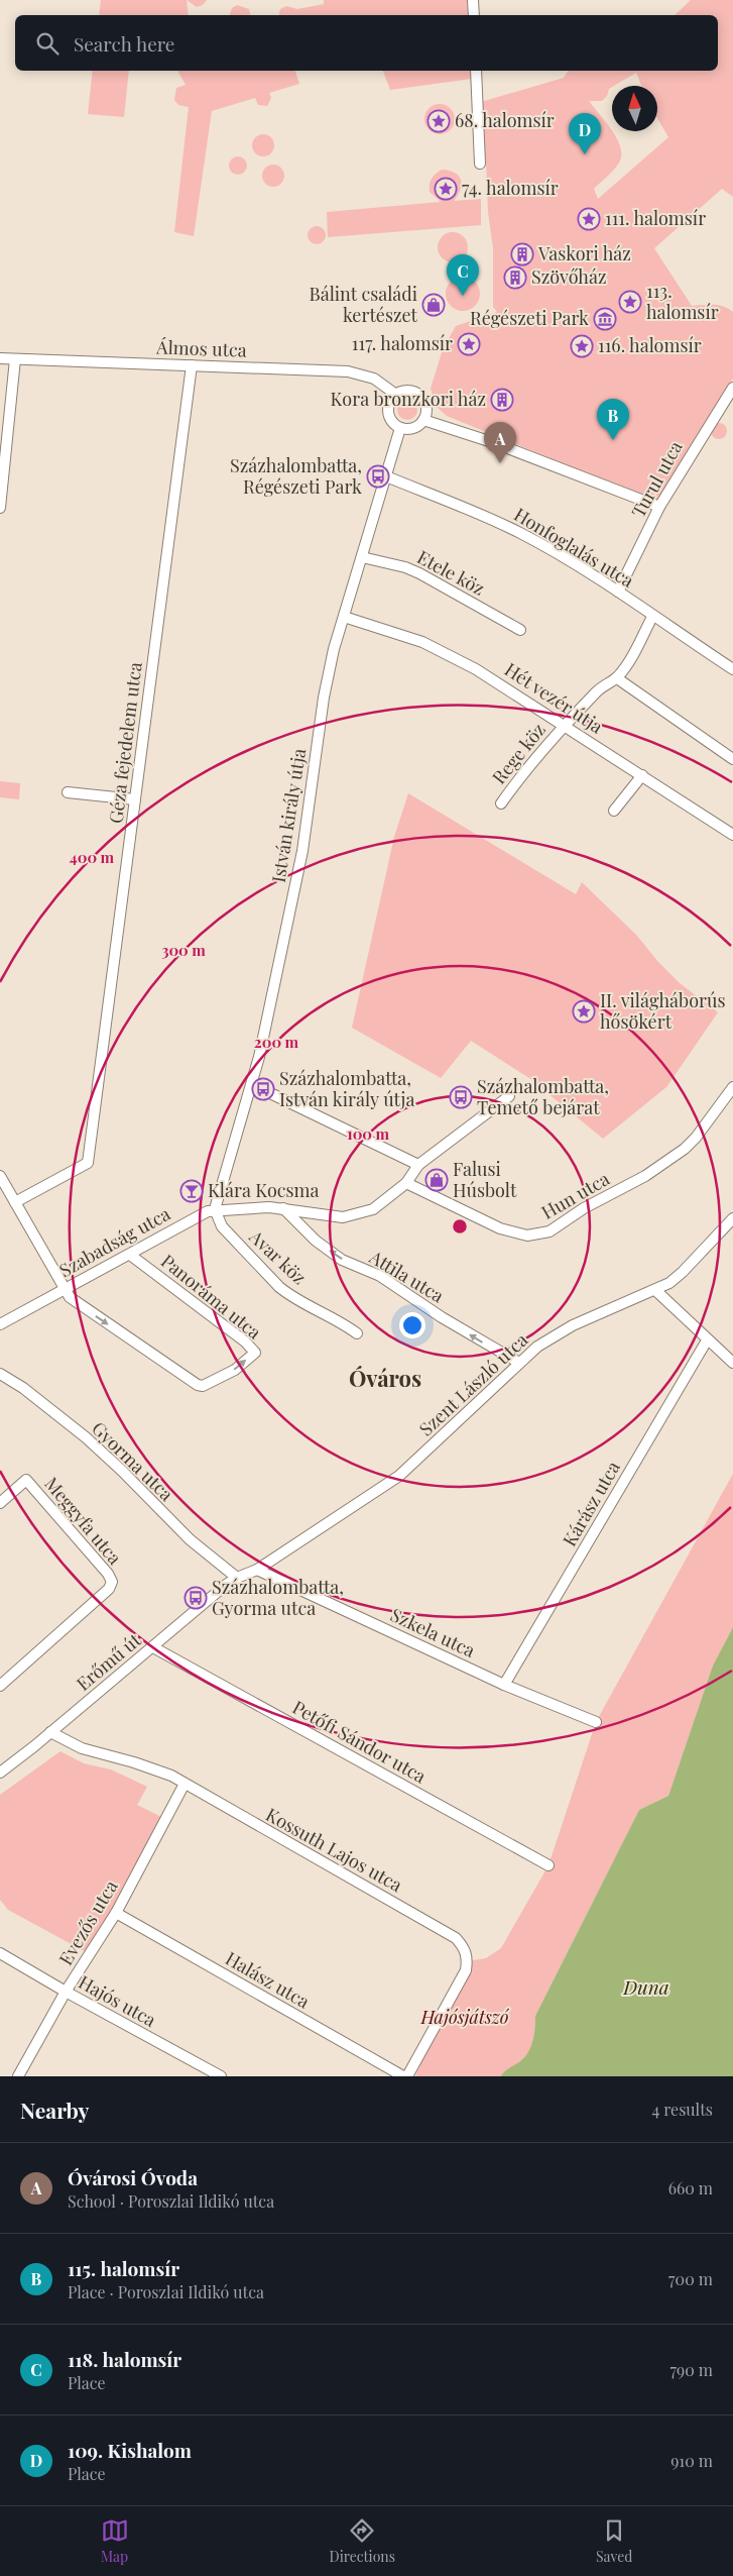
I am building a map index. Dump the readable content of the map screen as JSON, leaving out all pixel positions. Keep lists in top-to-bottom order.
{
  "streets": {
    "street": [
      "Álmos utca",
      "Turul utca",
      "Honfoglalás utca",
      "Etele köz",
      "Hét vezér útja",
      "Géza fejedelem utca",
      "Rege köz",
      "István király útja",
      "Hun utca",
      "Szabadság utca",
      "Avar köz",
      "Attila utca",
      "Panoráma utca",
      "Szent László utca",
      "Gyorma utca",
      "Kárász utca",
      "Meggyfa utca",
      "Szkela utca",
      "Erőmű út",
      "Petőfi Sándor utca",
      "Kossuth Lajos utca",
      "Evezős utca",
      "Halász utca",
      "Hajós utca"
    ]
  },
  "crossings": [
    ["Álmos utca", "Géza fejedelem utca"],
    ["Álmos utca", "István király útja"],
    ["Turul utca", "Honfoglalás utca"],
    ["Honfoglalás utca", "István király útja"],
    ["Etele köz", "István király útja"],
    ["Hét vezér útja", "Rege köz"],
    ["Hét vezér útja", "István király útja"],
    ["István király útja", "Szabadság utca"],
    ["István király útja", "Avar köz"],
    ["Hun utca", "Szabadság utca"],
    ["Szabadság utca", "Avar köz"],
    ["Szabadság utca", "Attila utca"],
    ["Szabadság utca", "Panoráma utca"],
    ["Attila utca", "Szent László utca"],
    ["Szent László utca", "Gyorma utca"],
    ["Szent László utca", "Szkela utca"],
    ["Szent László utca", "Erőmű út"],
    ["Gyorma utca", "Erőmű út"],
    ["Kárász utca", "Szkela utca"],
    ["Erőmű út", "Petőfi Sándor utca"],
    ["Erőmű út", "Kossuth Lajos utca"],
    ["Kossuth Lajos utca", "Evezős utca"],
    ["Evezős utca", "Halász utca"],
    ["Evezős utca", "Hajós utca"]
  ],
  "one_way": ["Attila utca"],
  "districts": ["Óváros"],
  "water": ["Duna"],
  "parks": ["Hajósjátszó"],
  "places": {
    "place": [
      "68. halomsír",
      "74. halomsír",
      "111. halomsír",
      "113. halomsír",
      "117. halomsír",
      "116. halomsír",
      "II. világháborús hősökért"
    ],
    "building": ["Vaskori ház", "Szövőház", "Kora bronzkori ház"],
    "shop": ["Bálint családi kertészet", "Falusi Húsbolt"],
    "museum": ["Régészeti Park"],
    "bus stop": [
      "Százhalombatta, Régészeti Park",
      "Százhalombatta, István király útja",
      "Százhalombatta, Temető bejárat",
      "Százhalombatta, Gyorma utca"
    ],
    "bar": ["Klára Kocsma"]
  },
  "north": "top",
  "page": {
    "search": "Search here",
    "pins": [
      "D",
      "C",
      "B",
      "A"
    ],
    "heading": ["Nearby", "4 results"],
    "list": [
      {
        "mark": "A",
        "name": "Óvárosi Óvoda",
        "note": "School · Poroszlai Ildikó utca",
        "value": "660 m"
      },
      {
        "mark": "B",
        "name": "115. halomsír",
        "note": "Place · Poroszlai Ildikó utca",
        "value": "700 m"
      },
      {
        "mark": "C",
        "name": "118. halomsír",
        "note": "Place",
        "value": "790 m"
      },
      {
        "mark": "D",
        "name": "109. Kishalom",
        "note": "Place",
        "value": "910 m"
      }
    ],
    "nav": ["Map", "Directions", "Saved"]
  },
  "rings": [
    "400 m",
    "300 m",
    "200 m",
    "100 m"
  ]
}
